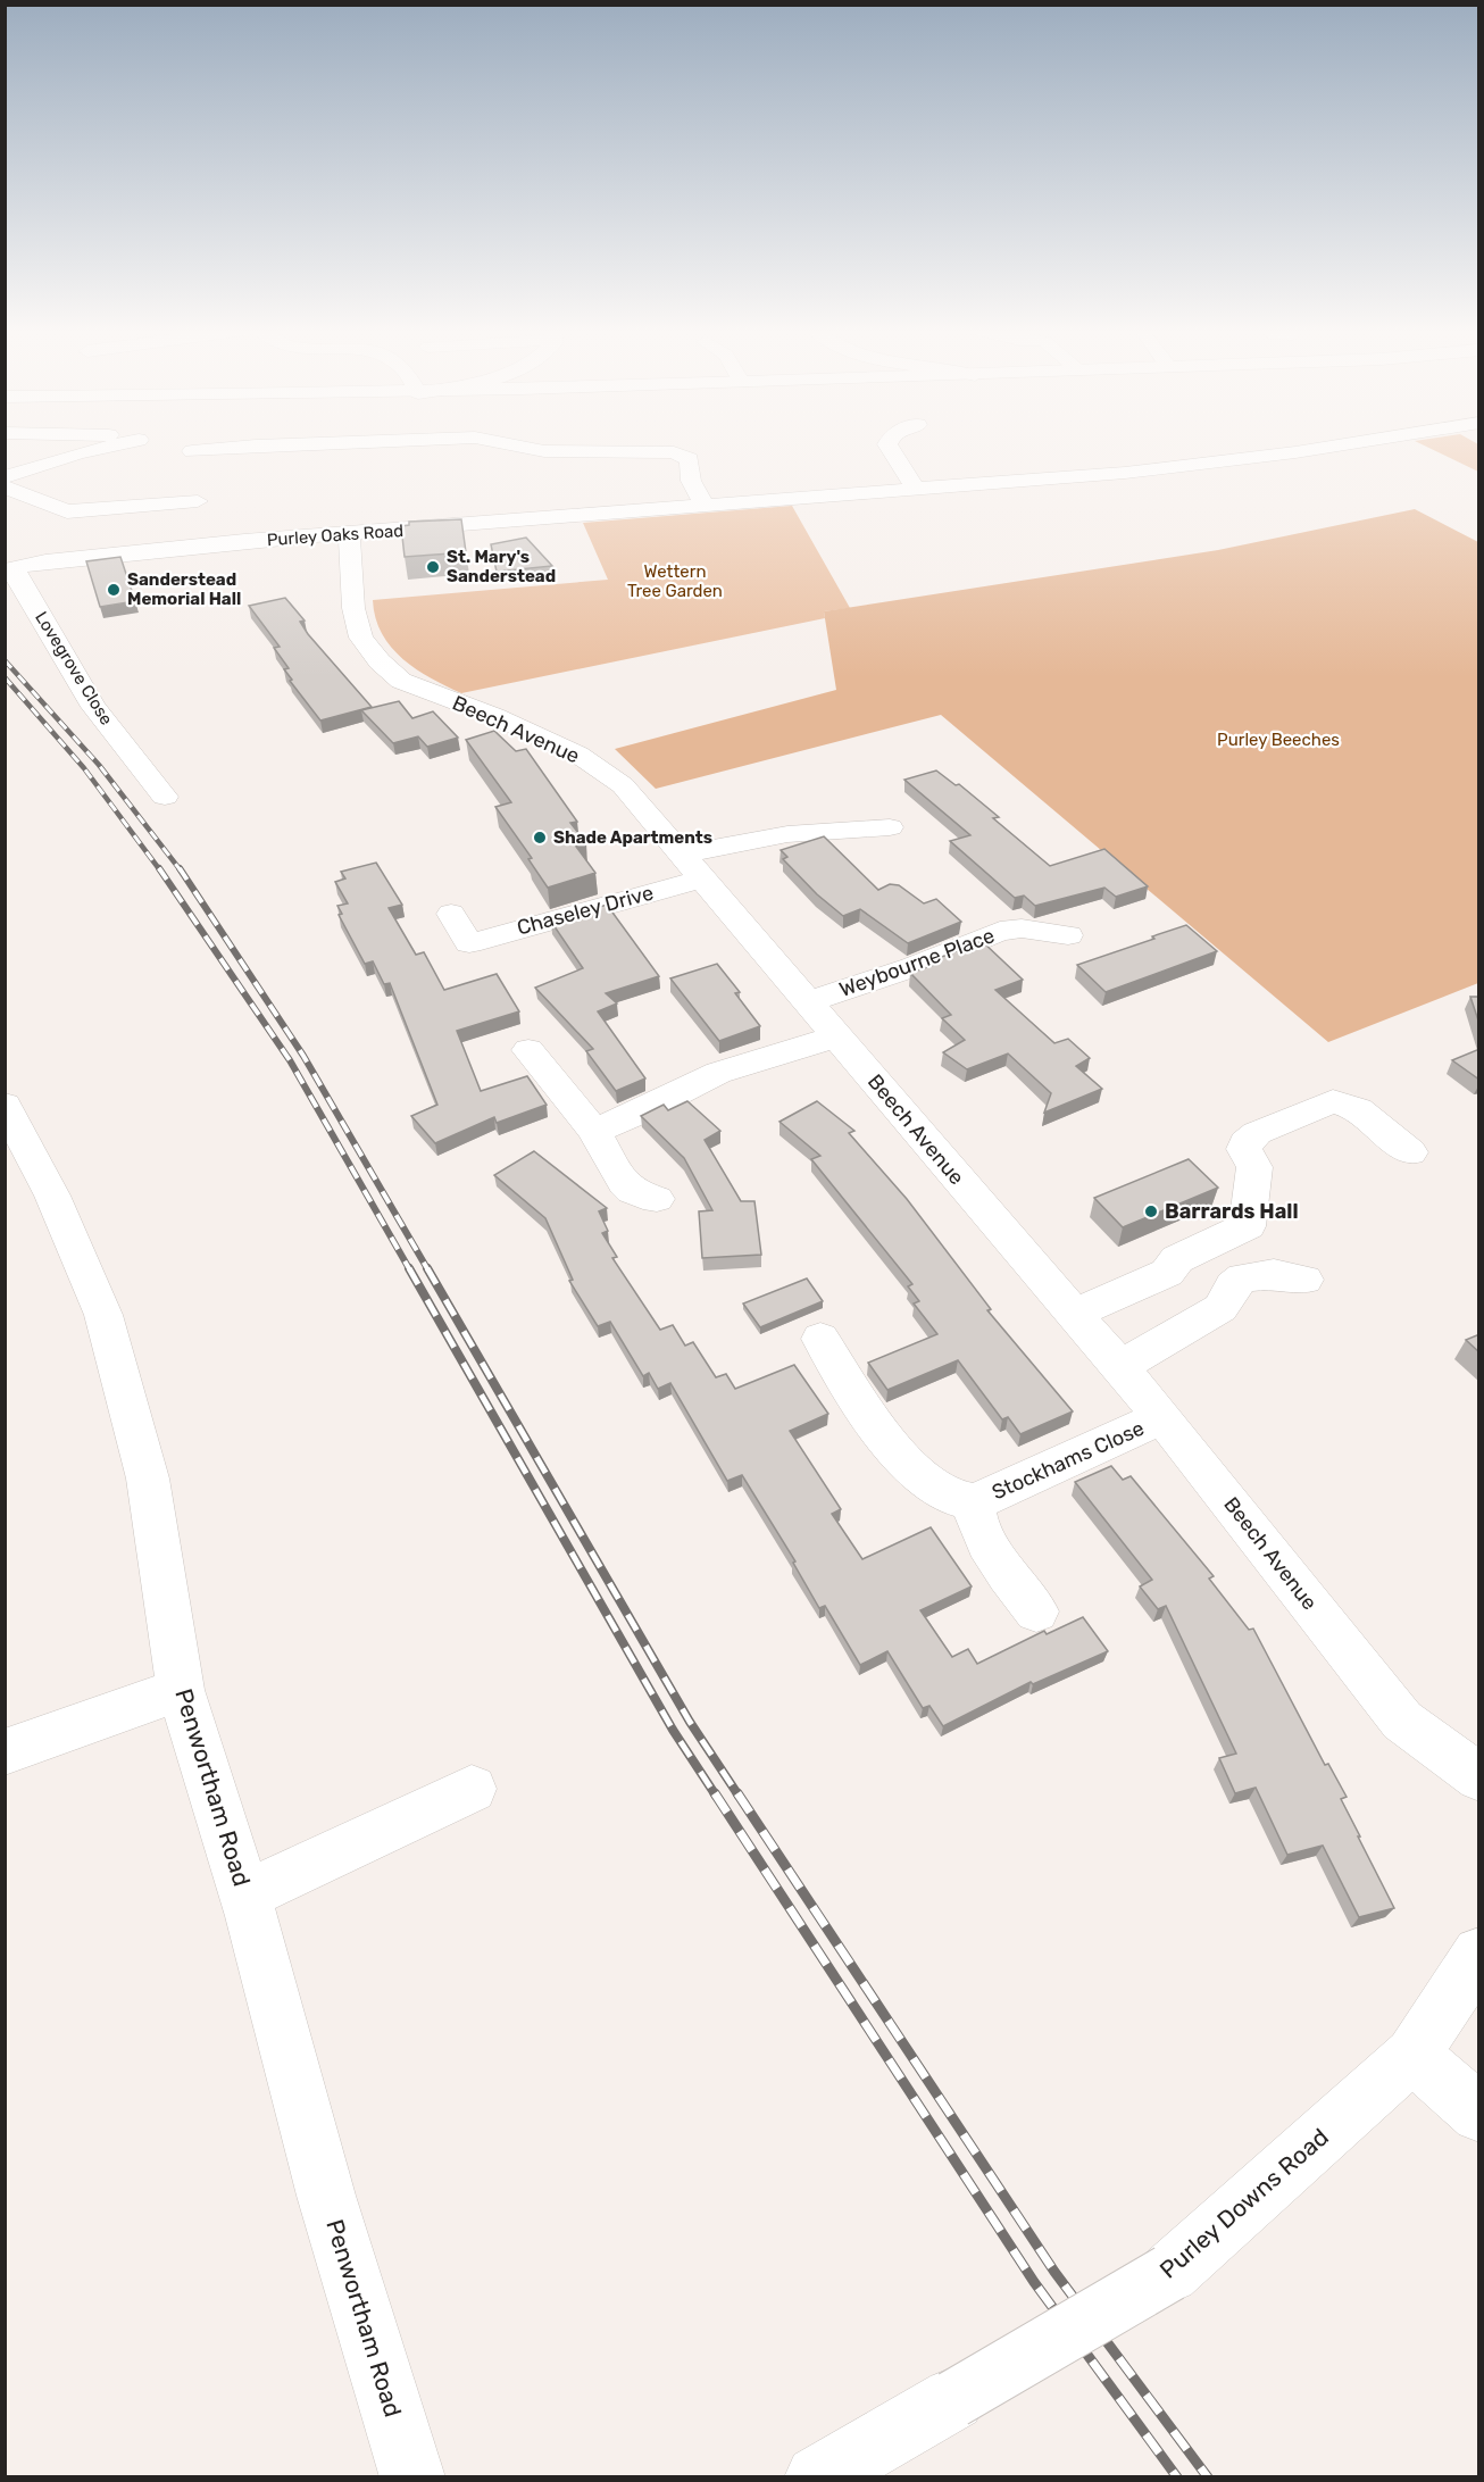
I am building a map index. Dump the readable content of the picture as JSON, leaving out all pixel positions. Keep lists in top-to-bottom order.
{
  "streets": {
    "street": [
      "Purley Oaks Road",
      "Lovegrove Close",
      "Beech Avenue",
      "Chaseley Drive",
      "Weybourne Place",
      "Stockhams Close",
      "Penwortham Road",
      "Purley Downs Road"
    ]
  },
  "crossings": [
    ["Purley Oaks Road", "Lovegrove Close"],
    ["Purley Oaks Road", "Beech Avenue"],
    ["Beech Avenue", "Chaseley Drive"],
    ["Beech Avenue", "Weybourne Place"],
    ["Beech Avenue", "Stockhams Close"]
  ],
  "parks": ["Wettern Tree Garden", "Purley Beeches"],
  "places": [
    "St. Mary's Sanderstead",
    "Sanderstead Memorial Hall",
    "Shade Apartments",
    "Barrards Hall"
  ]
}
